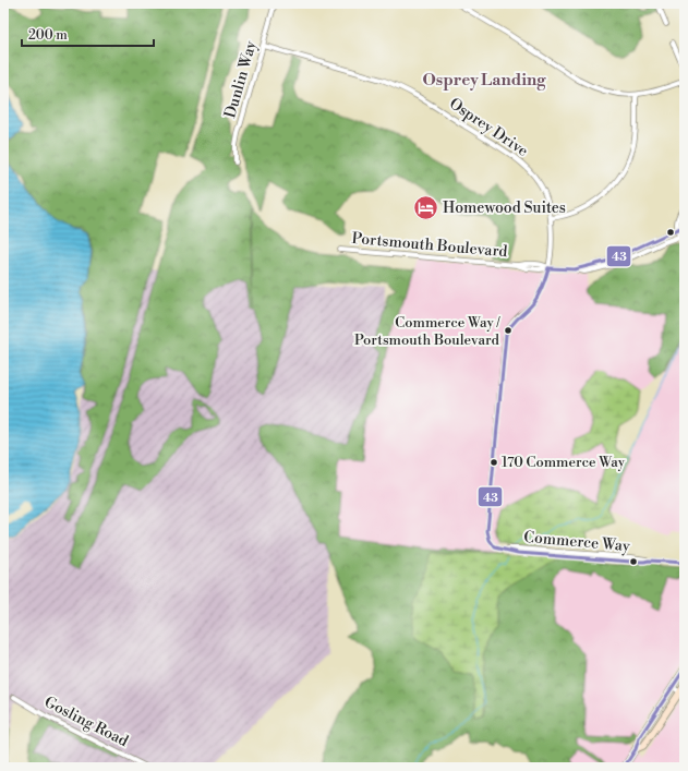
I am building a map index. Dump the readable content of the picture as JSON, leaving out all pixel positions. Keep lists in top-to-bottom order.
{
  "streets": {
    "street": [
      "Dunlin Way",
      "Osprey Drive",
      "Portsmouth Boulevard",
      "Commerce Way",
      "Gosling Road"
    ]
  },
  "crossings": [
    ["Dunlin Way", "Osprey Drive"],
    ["Osprey Drive", "Portsmouth Boulevard"],
    ["Osprey Drive", "Commerce Way"],
    ["Portsmouth Boulevard", "Commerce Way"]
  ],
  "districts": ["Osprey Landing"],
  "places": {
    "hotel": ["Homewood Suites"],
    "other": ["Commerce Way / Portsmouth Boulevard", "170 Commerce Way"]
  },
  "lines": ["transit line 43"],
  "scale_bar": "200 m"
}
